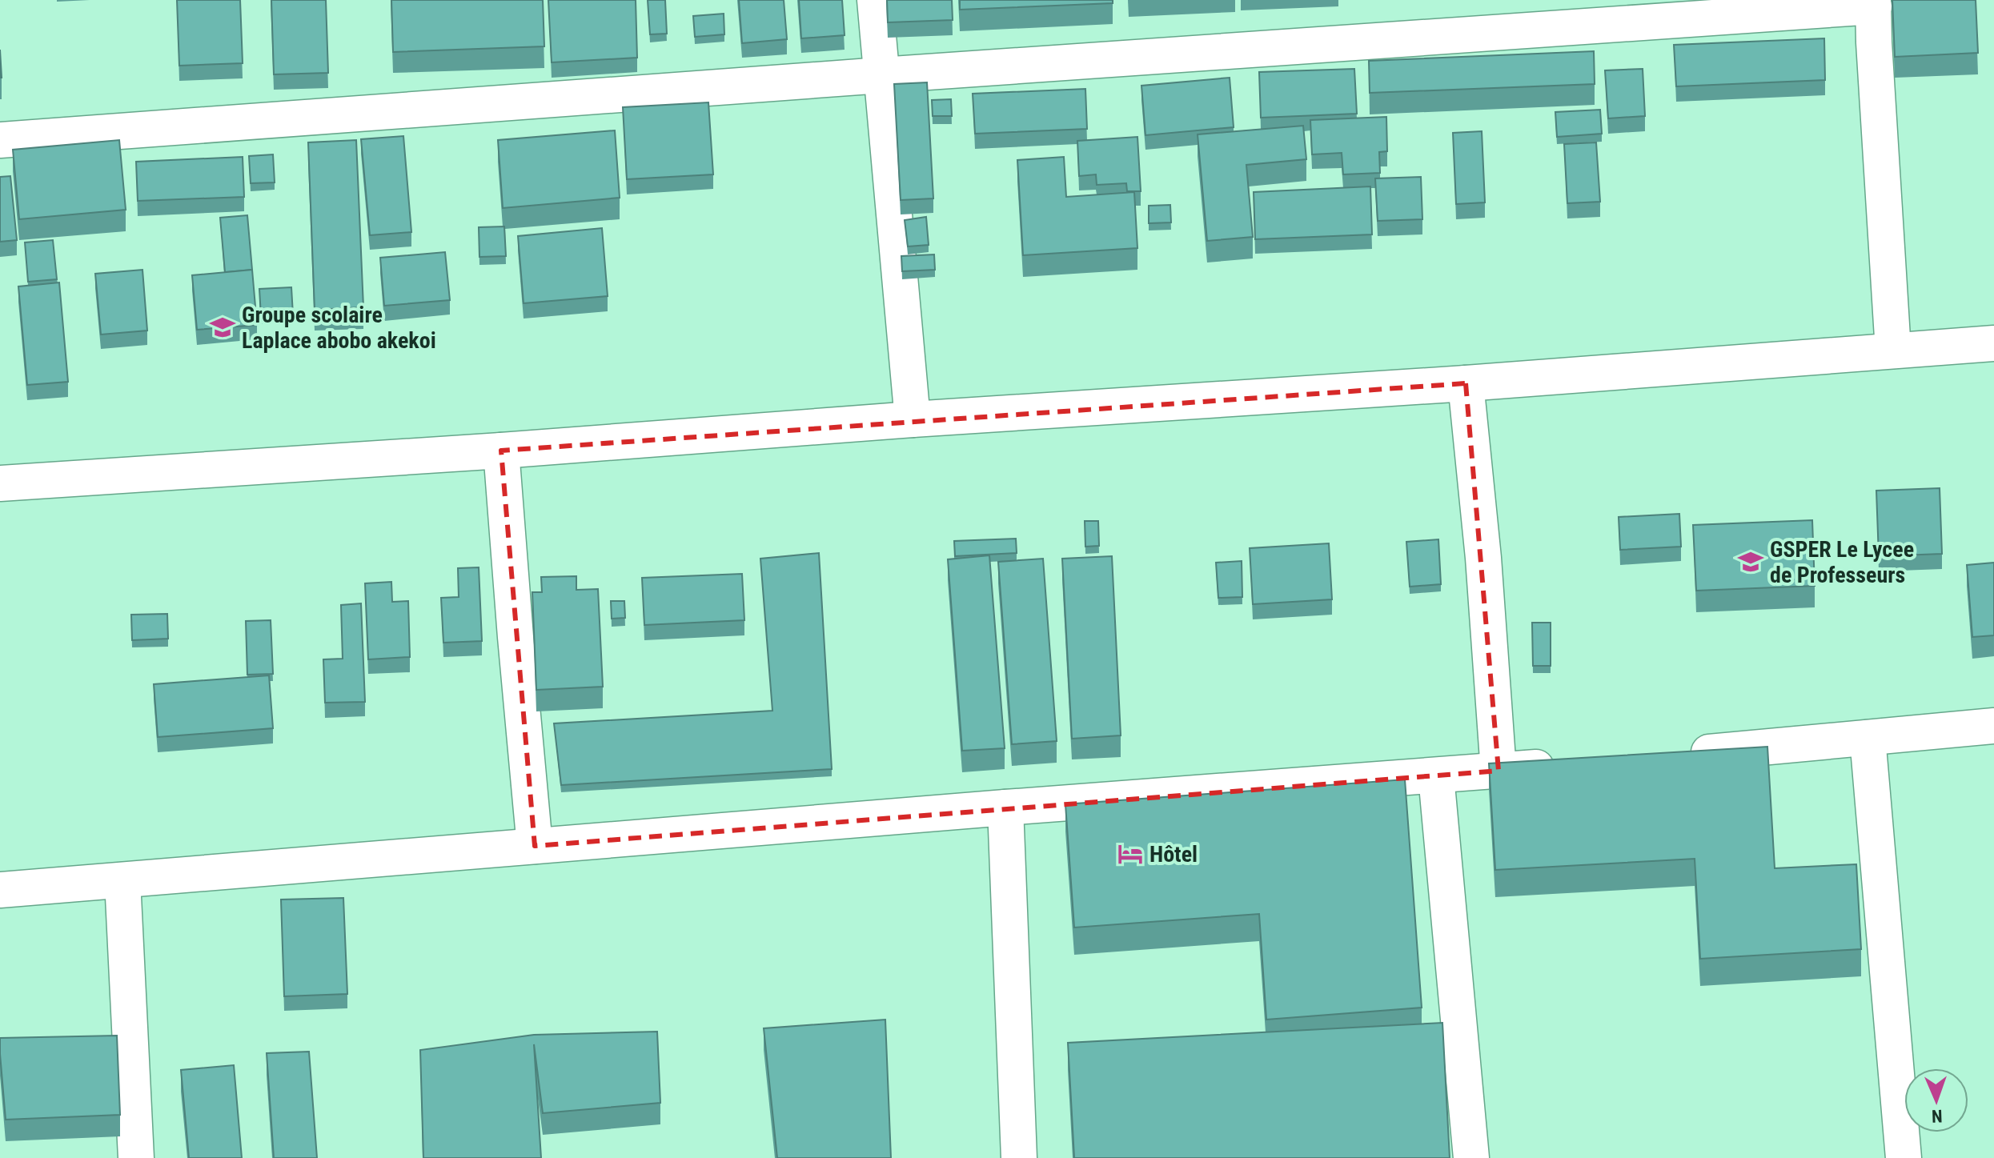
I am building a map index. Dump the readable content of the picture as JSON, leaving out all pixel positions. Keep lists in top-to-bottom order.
{
  "places": {
    "school or university": ["Groupe scolaire Laplace abobo akekoi", "GSPER Le Lycee de Professeurs"],
    "hotel": ["Hôtel"]
  },
  "north": "bottom"
}
